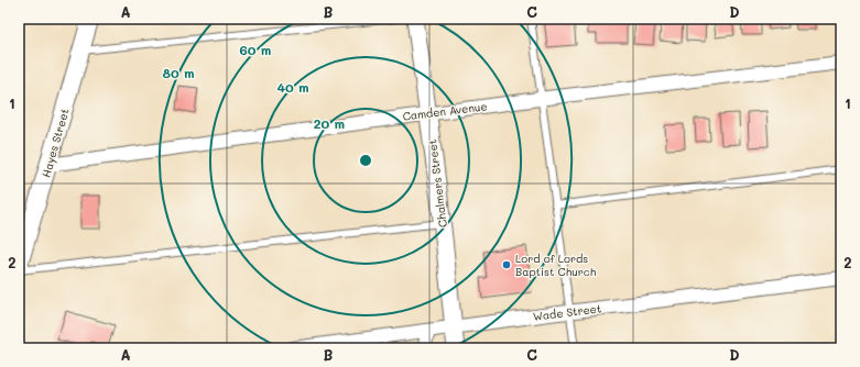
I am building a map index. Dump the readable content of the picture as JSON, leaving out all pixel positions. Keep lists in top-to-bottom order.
{
  "streets": {
    "street": [
      "Camden Avenue",
      "Hayes Street",
      "Chalmers Street",
      "Wade Street"
    ]
  },
  "crossings": [
    ["Camden Avenue", "Hayes Street"],
    ["Camden Avenue", "Chalmers Street"],
    ["Chalmers Street", "Wade Street"]
  ],
  "places": ["Lord of Lords Baptist Church"],
  "grid": {
    "columns": [
      "A",
      "B",
      "C",
      "D"
    ],
    "rows": ["1", "2"]
  },
  "rings": [
    "60 m",
    "80 m",
    "40 m",
    "20 m"
  ]
}
